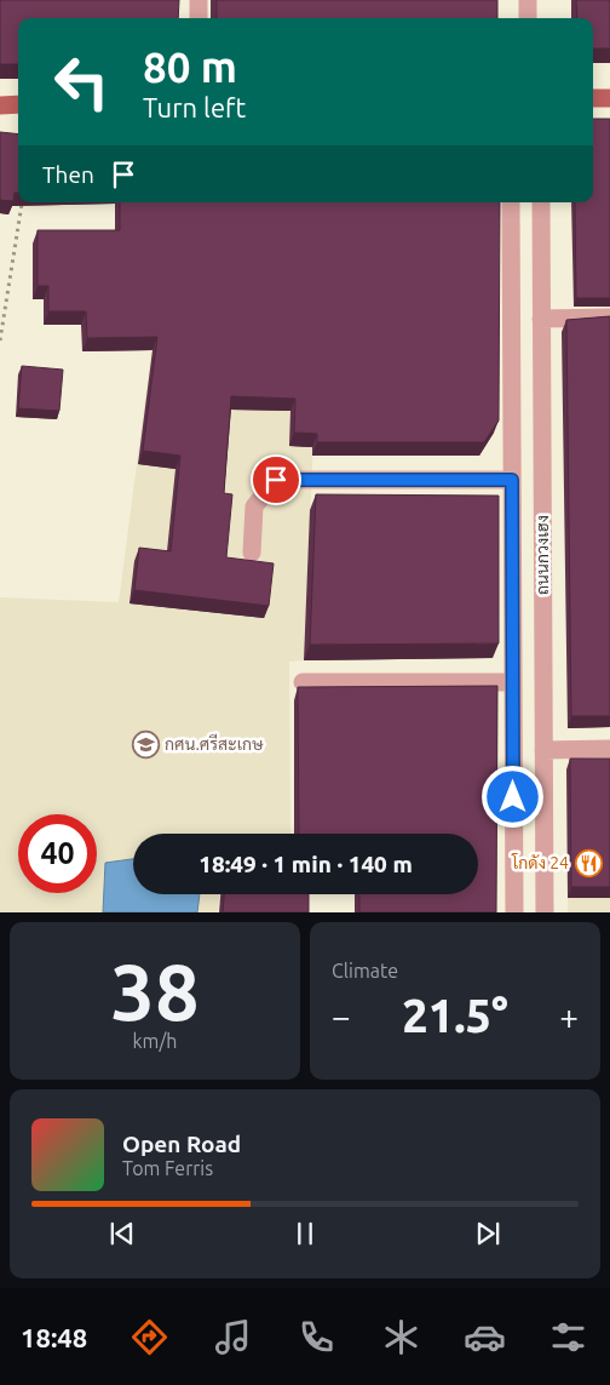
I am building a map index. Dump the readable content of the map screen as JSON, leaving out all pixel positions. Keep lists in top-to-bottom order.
{
  "streets": {
    "street": ["ถนนกวงเฮง"]
  },
  "places": {
    "school or university": ["กศน.ศรีสะเกษ"],
    "restaurant": ["โกดัง 24"]
  },
  "page": {
    "turn": ["80 m", "Turn left"],
    "then": "Then",
    "limit": "40",
    "trip": "18:49 · 1 min · 140 m",
    "tile": [
      ["38", "km/h"],
      "Climate"
    ],
    "heat": ["−", "21.5°", "+"],
    "song": ["Open Road", "Tom Ferris"],
    "tabs": "18:48"
  }
}
